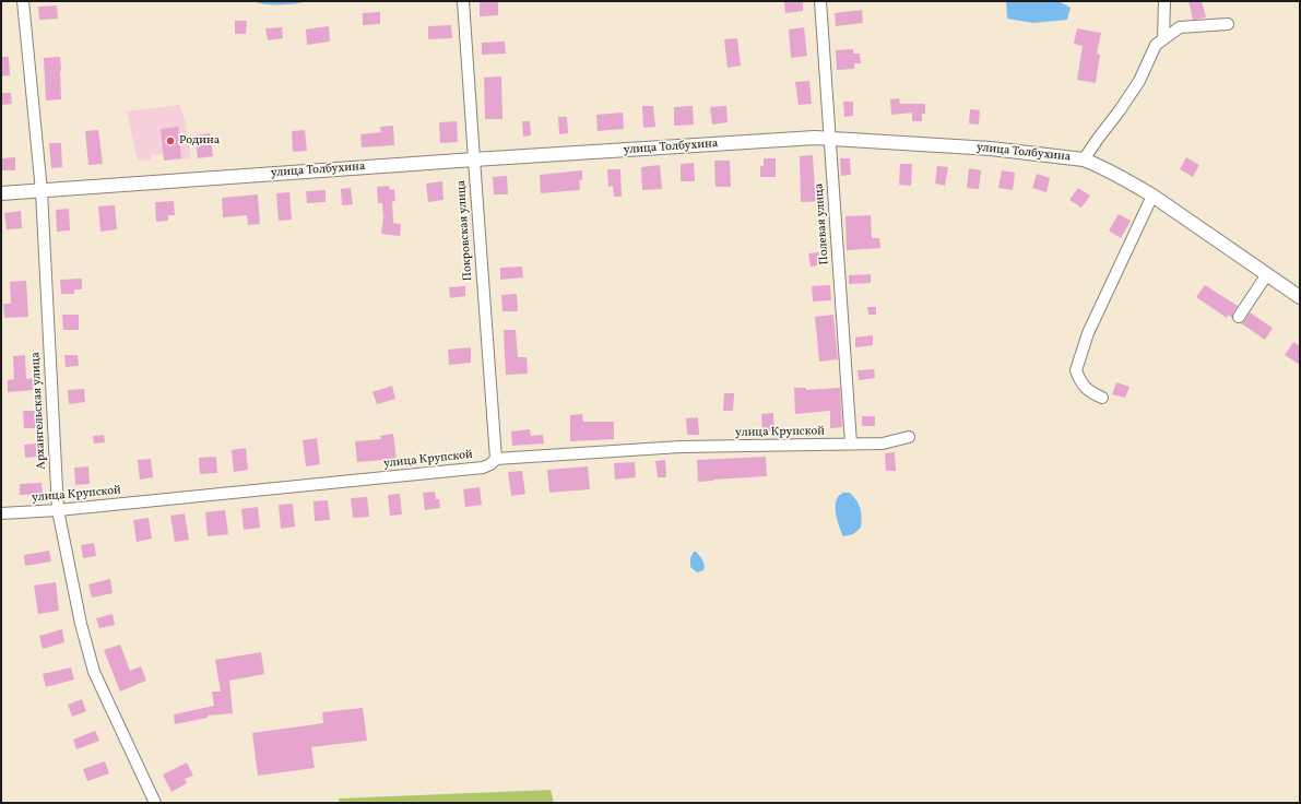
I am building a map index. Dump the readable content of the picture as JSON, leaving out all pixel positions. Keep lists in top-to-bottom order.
{
  "streets": {
    "main road": ["улица Толбухина"],
    "street": [
      "Полевая улица",
      "Покровская улица",
      "Архангельская улица",
      "улица Крупской"
    ]
  },
  "crossings": [
    ["улица Толбухина", "Полевая улица"],
    ["улица Толбухина", "Покровская улица"],
    ["улица Толбухина", "Архангельская улица"],
    ["Полевая улица", "улица Крупской"],
    ["Покровская улица", "улица Крупской"],
    ["Архангельская улица", "улица Крупской"]
  ],
  "places": ["Родина"]
}
